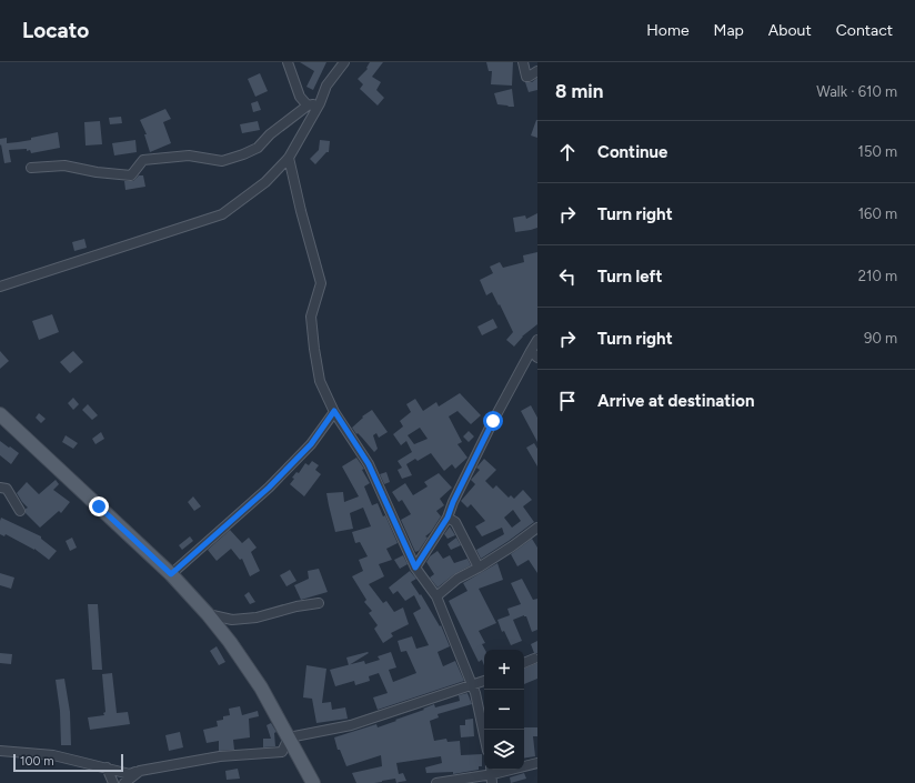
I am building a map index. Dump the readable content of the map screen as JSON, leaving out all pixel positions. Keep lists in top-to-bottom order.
{
  "scale_bar": "100 m",
  "page": {
    "header": "Locato",
    "nav": [
      "Home",
      "Map",
      "About",
      "Contact"
    ],
    "heading": ["8 min", "Walk · 610 m"],
    "list": [
      ["Continue", "150 m"],
      ["Turn right", "160 m"],
      ["Turn left", "210 m"],
      ["Turn right", "90 m"],
      "Arrive at destination"
    ],
    "map_buttons": ["+", "−"],
    "scale": "100 m"
  }
}
